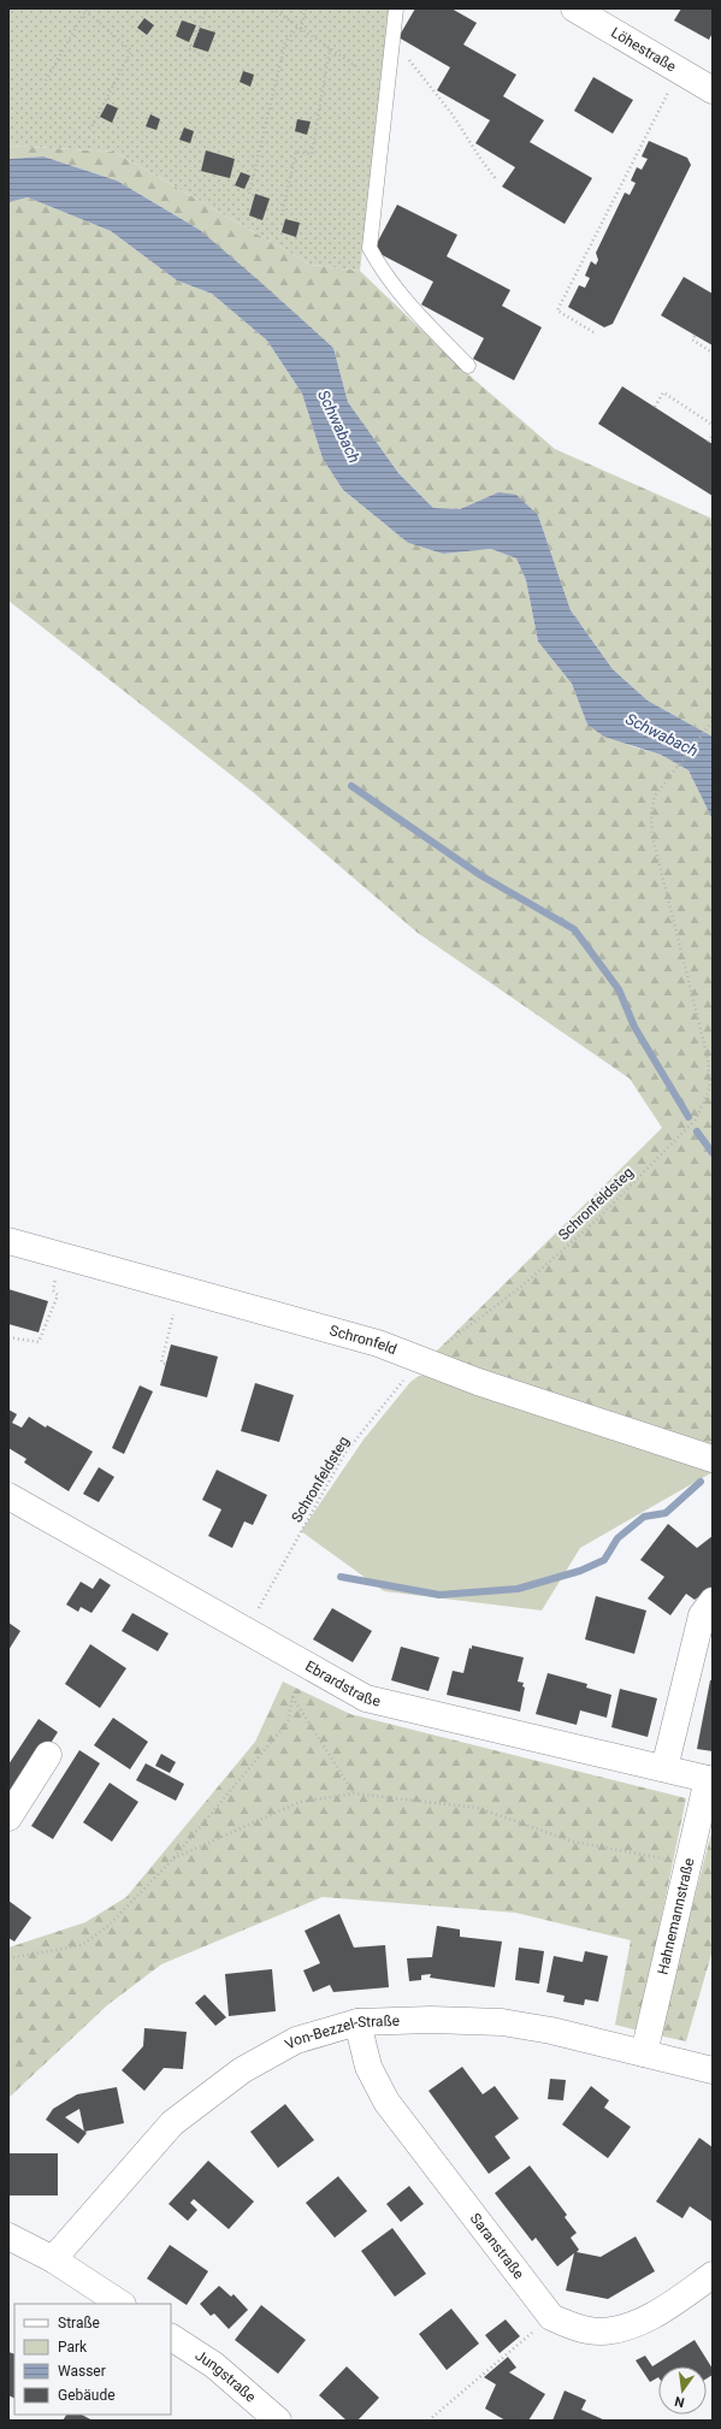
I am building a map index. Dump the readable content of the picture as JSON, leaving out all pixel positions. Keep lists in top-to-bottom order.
{
  "streets": {
    "street": [
      "Löhestraße",
      "Schronfeld",
      "Ebrardstraße",
      "Hahnemannstraße",
      "Von-Bezzel-Straße",
      "Saranstraße",
      "Jungstraße"
    ],
    "path": ["Schronfeldsteg"]
  },
  "crossings": [
    ["Schronfeldsteg", "Schronfeld"],
    ["Schronfeldsteg", "Ebrardstraße"],
    ["Ebrardstraße", "Hahnemannstraße"],
    ["Hahnemannstraße", "Von-Bezzel-Straße"],
    ["Von-Bezzel-Straße", "Saranstraße"]
  ],
  "water": ["Schwabach"],
  "legend": [
    "Straße",
    "Park",
    "Wasser",
    "Gebäude"
  ],
  "north": "bottom"
}
